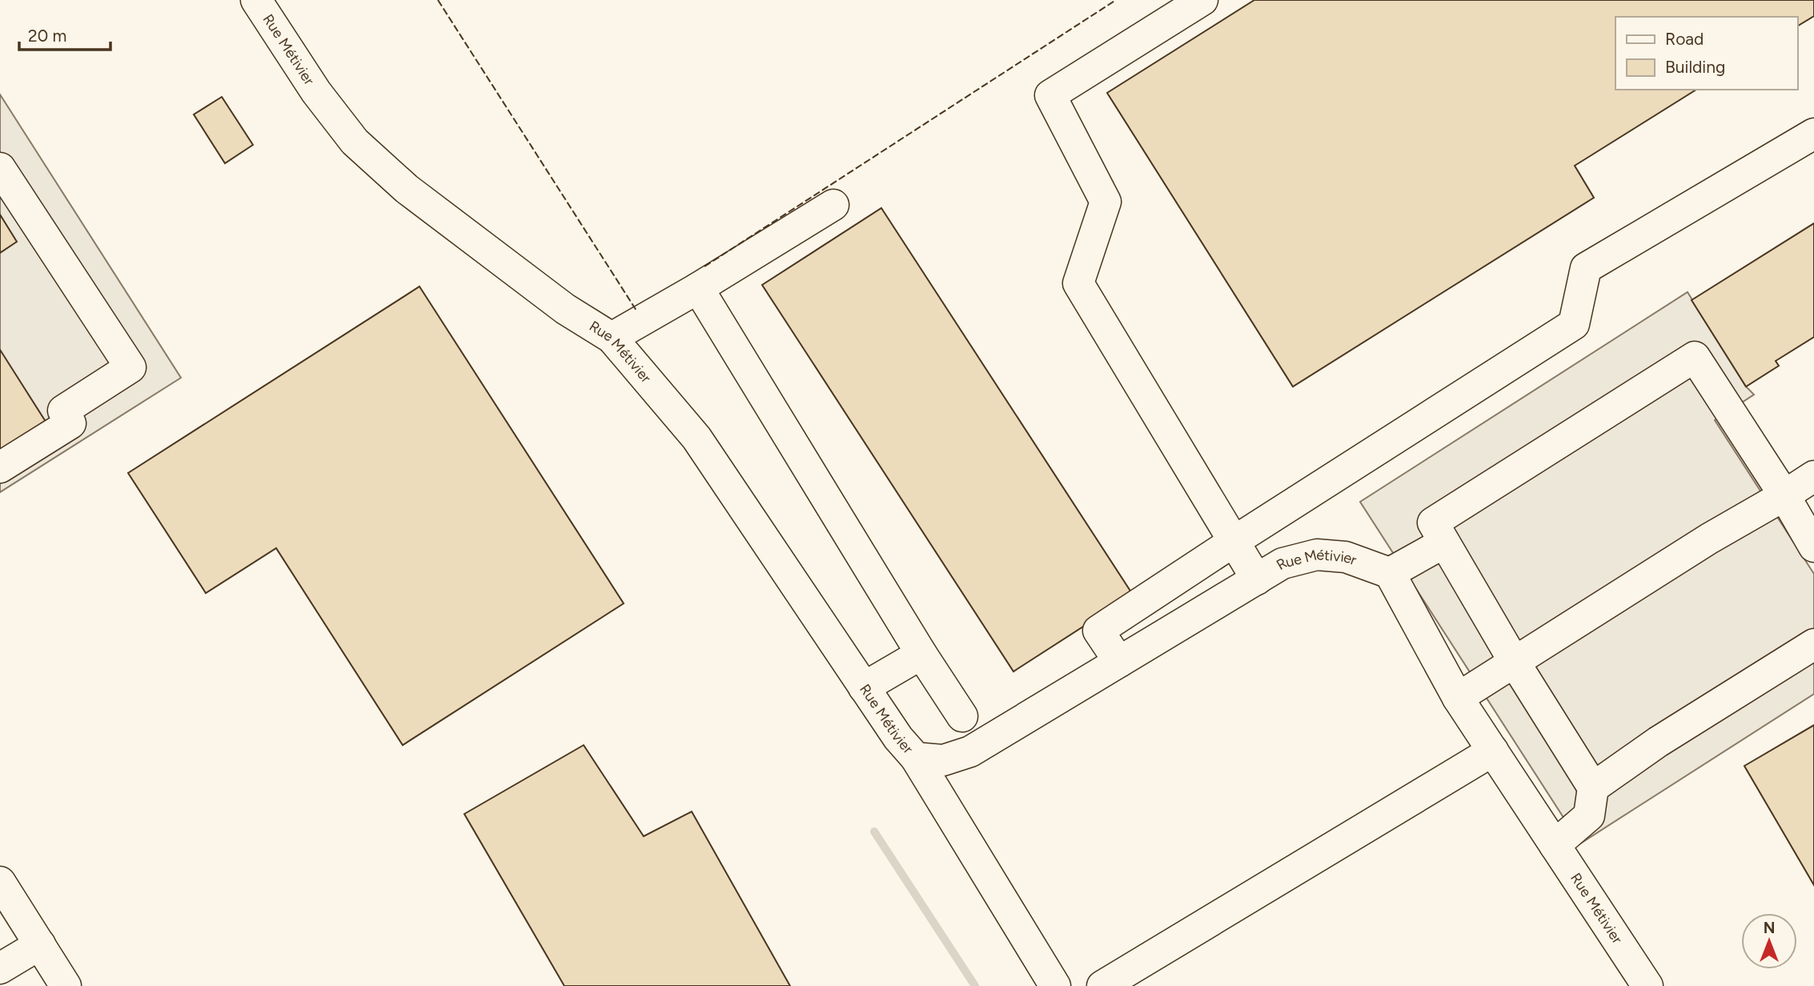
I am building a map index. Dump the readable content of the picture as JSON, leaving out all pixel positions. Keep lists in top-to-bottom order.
{
  "streets": {
    "street": ["Rue Métivier"]
  },
  "legend": ["Road", "Building"],
  "scale_bar": "20 m",
  "north": "top"
}
